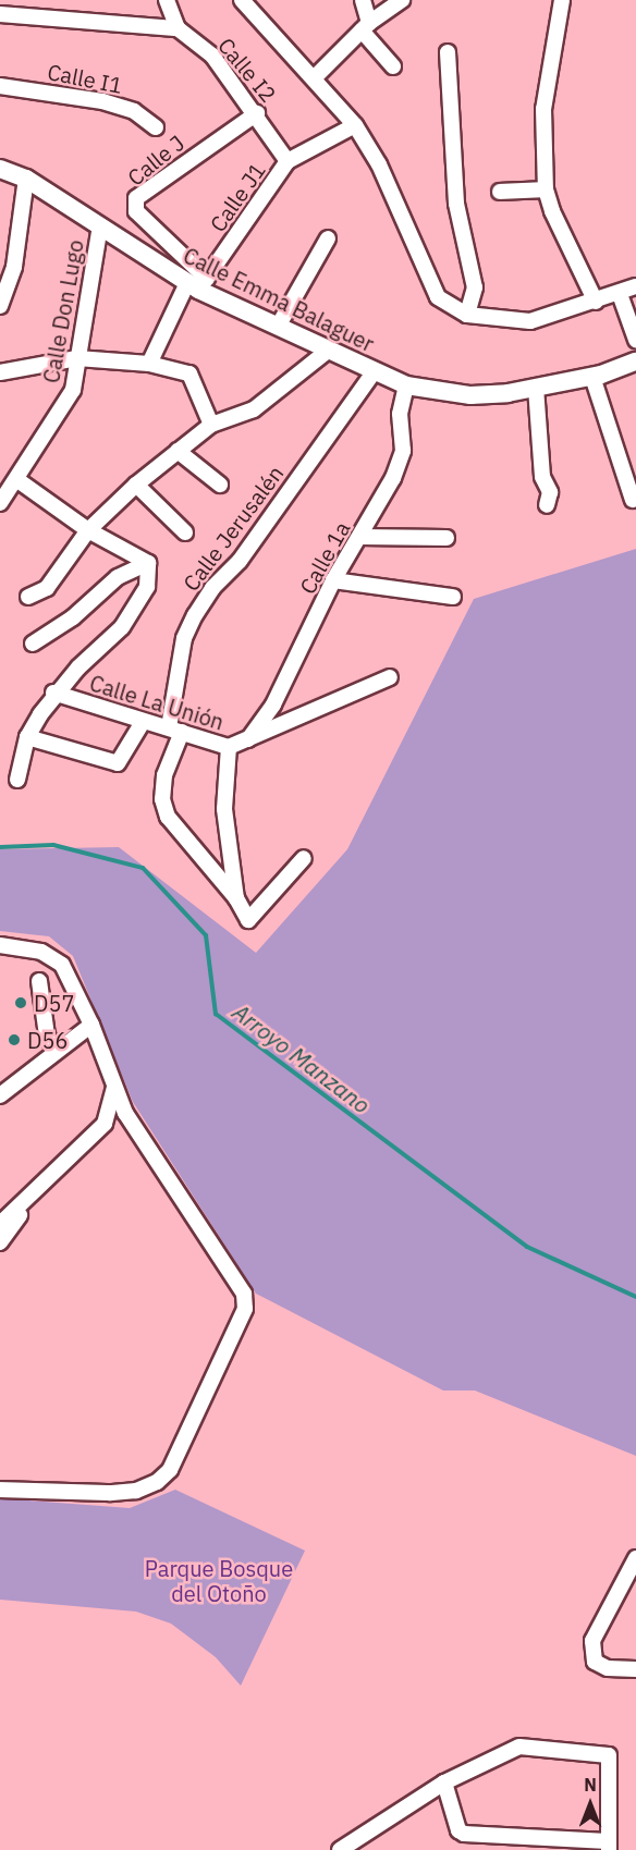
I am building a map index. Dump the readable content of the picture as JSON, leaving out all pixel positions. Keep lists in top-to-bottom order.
{
  "streets": {
    "street": [
      "Calle I2",
      "Calle I1",
      "Calle J",
      "Calle J1",
      "Calle Emma Balaguer",
      "Calle Don Lugo",
      "Calle Jerusalén",
      "Calle 1a",
      "Calle La Unión"
    ]
  },
  "crossings": [
    ["Calle I2", "Calle J"],
    ["Calle I2", "Calle J1"],
    ["Calle J", "Calle J1"],
    ["Calle J", "Calle Emma Balaguer"],
    ["Calle J1", "Calle Emma Balaguer"],
    ["Calle Emma Balaguer", "Calle Don Lugo"],
    ["Calle Emma Balaguer", "Calle Jerusalén"],
    ["Calle Emma Balaguer", "Calle 1a"],
    ["Calle Jerusalén", "Calle La Unión"],
    ["Calle 1a", "Calle La Unión"]
  ],
  "water": ["Arroyo Manzano"],
  "parks": ["Parque Bosque del Otoño"],
  "places": ["D57", "D56"],
  "north": "top"
}
